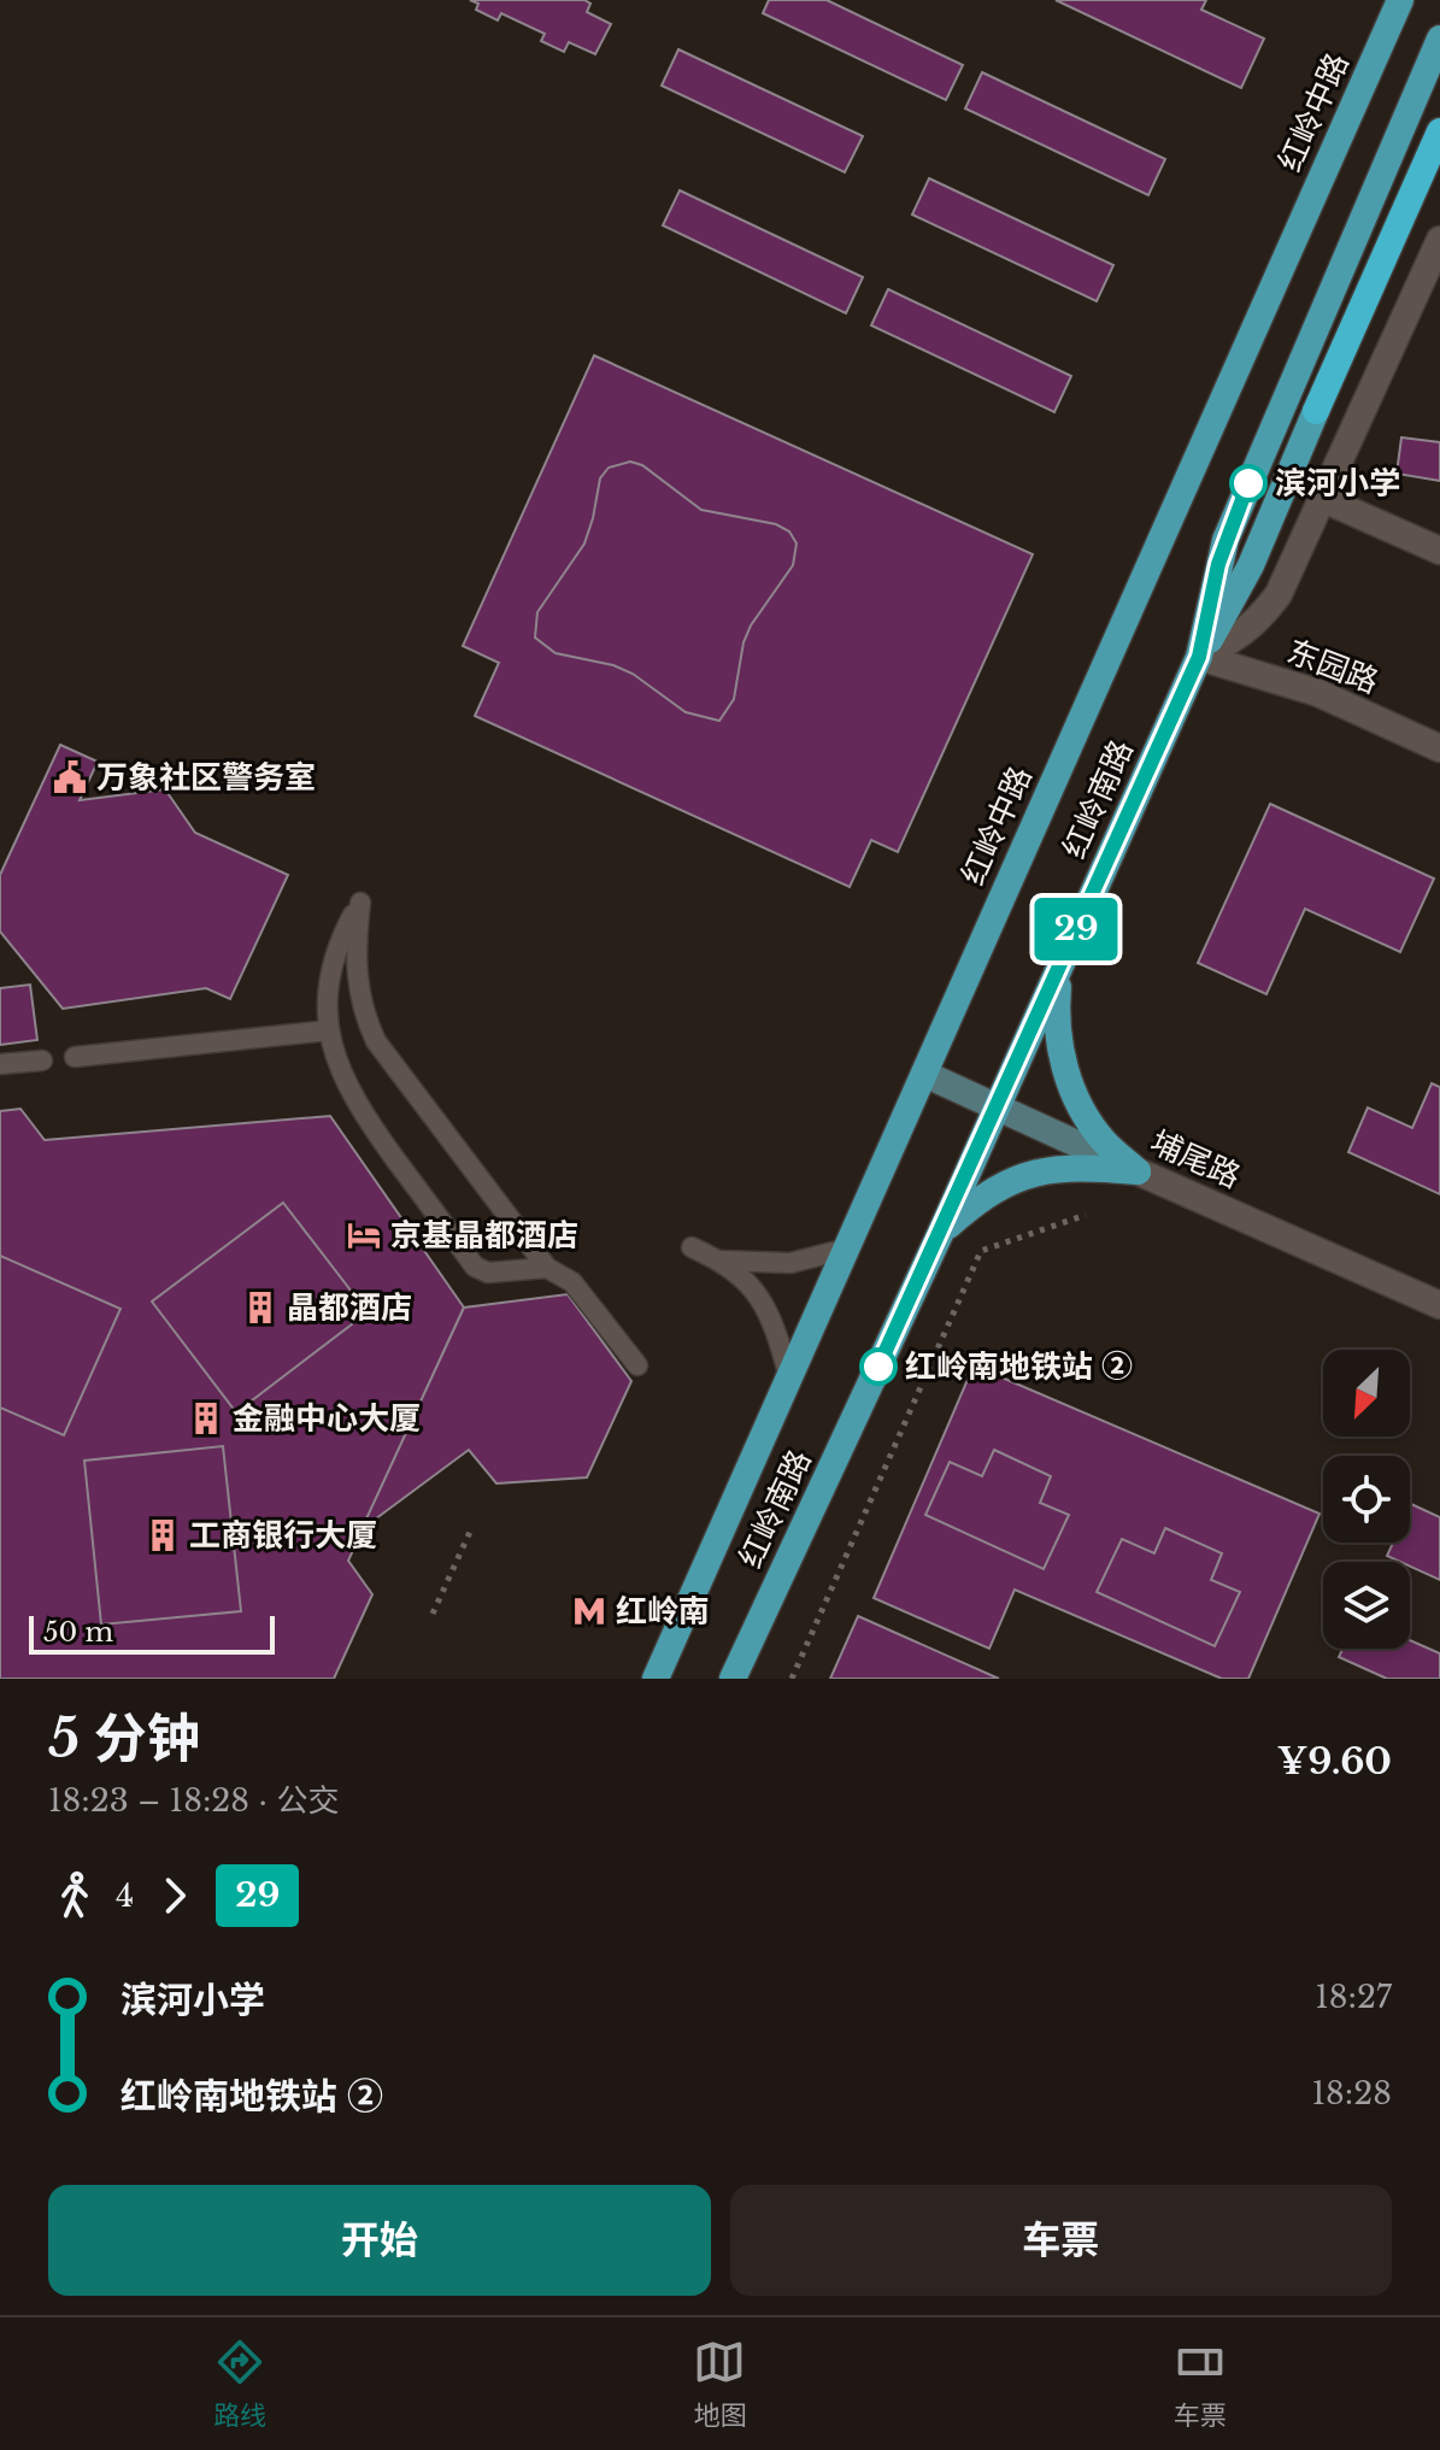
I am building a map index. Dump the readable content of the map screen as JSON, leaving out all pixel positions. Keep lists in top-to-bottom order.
{
  "streets": {
    "main road": ["红岭中路", "红岭南路", "埔尾路"],
    "street": ["东园路"]
  },
  "crossings": [
    ["红岭中路", "埔尾路"],
    ["东园路", "红岭南路"],
    ["红岭南路", "埔尾路"]
  ],
  "places": {
    "other": ["滨河小学", "红岭南地铁站 ②"],
    "public building": ["万象社区警务室"],
    "hotel": ["京基晶都酒店"],
    "building": ["晶都酒店", "金融中心大厦", "工商银行大厦"],
    "metro station": ["红岭南"]
  },
  "lines": ["bus line 29"],
  "scale_bar": "50 m",
  "north": "bottom left",
  "page": {
    "on_map": "29",
    "scale": "50 m",
    "heading": ["5 分钟", "18:23 – 18:28 · 公交", "¥9.60"],
    "legs": ["4", "29"],
    "list": [
      {
        "name": "滨河小学",
        "value": "18:27"
      },
      {
        "name": "红岭南地铁站 ②",
        "value": "18:28"
      }
    ],
    "buttons": ["开始", "车票"],
    "tabs": ["路线", "地图", "车票"]
  }
}
